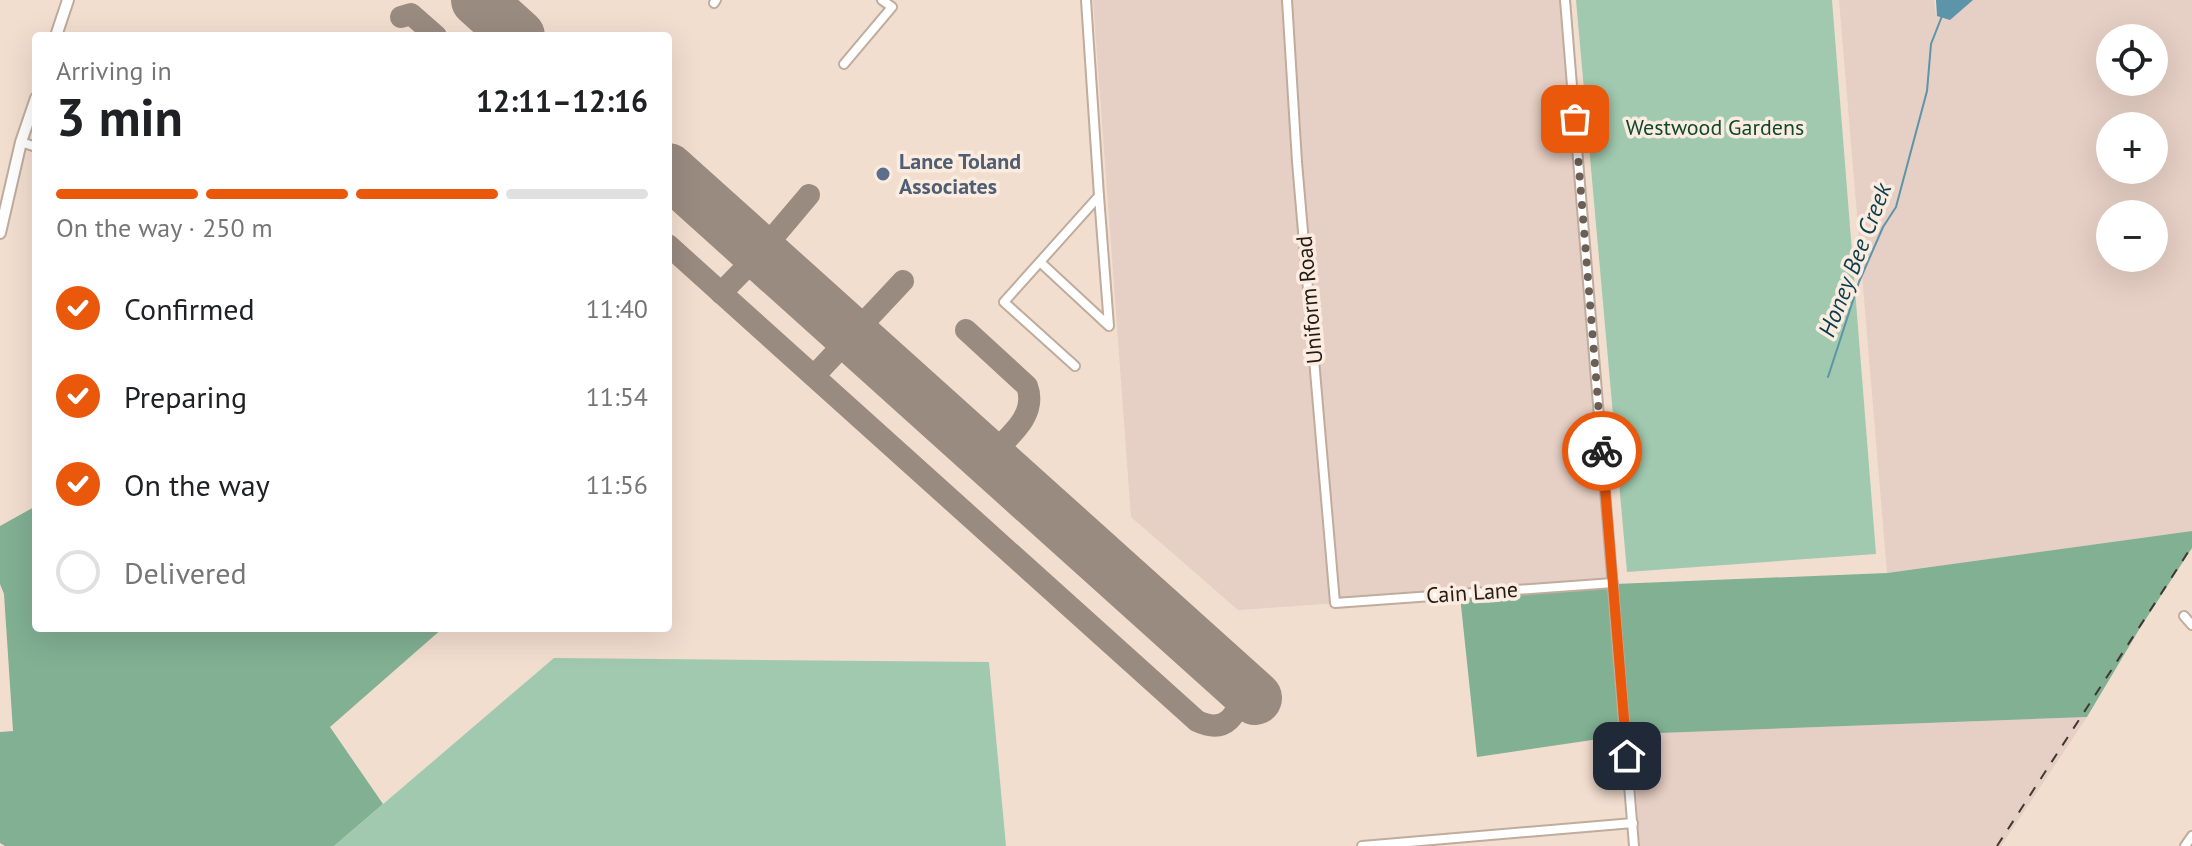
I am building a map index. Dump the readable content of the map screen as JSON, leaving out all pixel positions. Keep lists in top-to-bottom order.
{
  "streets": {
    "street": ["Uniform Road", "Cain Lane"]
  },
  "crossings": [
    ["Uniform Road", "Cain Lane"]
  ],
  "water": ["Honey Bee Creek"],
  "parks": ["Westwood Gardens"],
  "places": ["Lance Toland Associates"],
  "page": {
    "map_buttons": ["+", "−"],
    "heading": ["3 min", "Arriving in", "12:11–12:16"],
    "bar": "On the way · 250 m",
    "list": [
      ["Confirmed", "11:40"],
      ["Preparing", "11:54"],
      ["On the way", "11:56"],
      "Delivered"
    ]
  }
}
